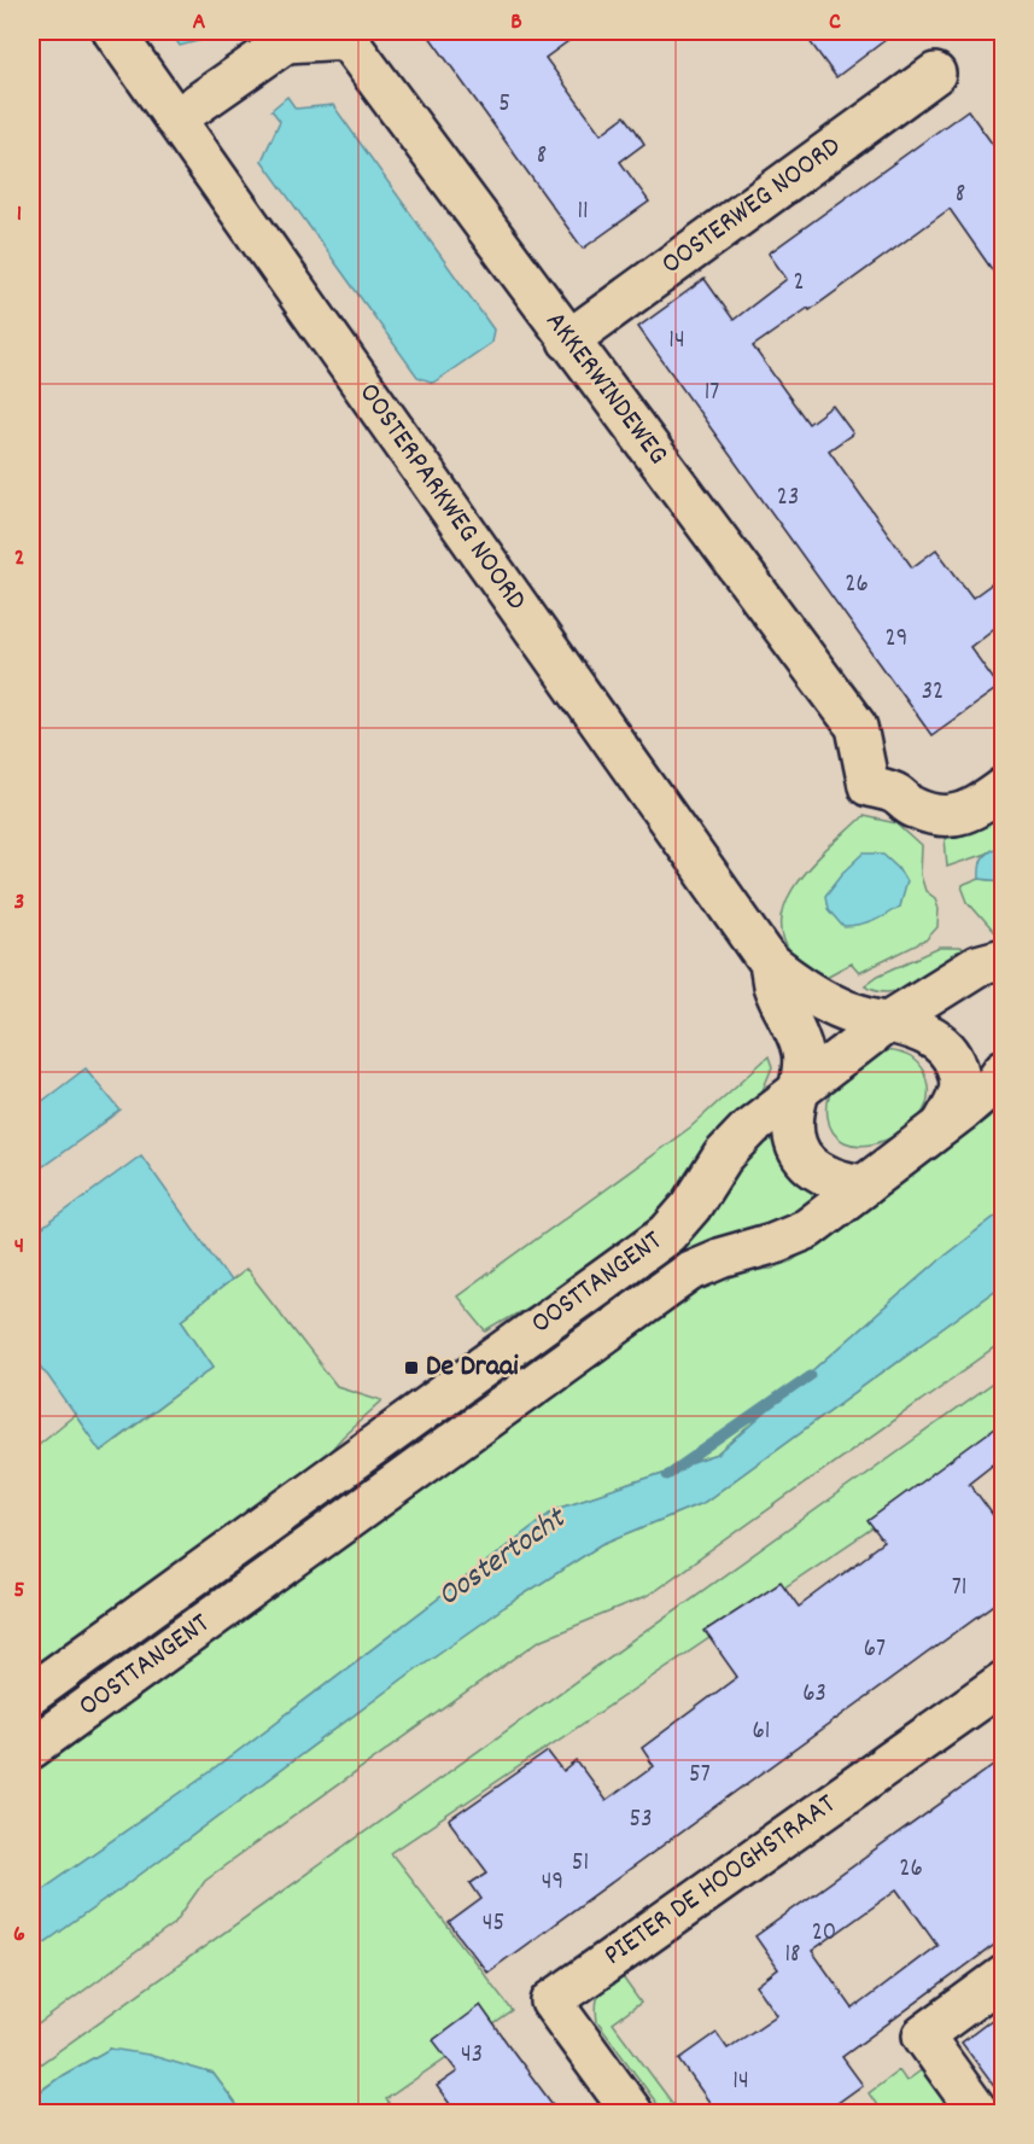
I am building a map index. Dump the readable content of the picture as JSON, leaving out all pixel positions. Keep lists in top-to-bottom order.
{
  "streets": {
    "street": [
      "OOSTERWEG NOORD",
      "AKKERWINDEWEG",
      "OOSTERPARKWEG NOORD",
      "OOSTTANGENT",
      "PIETER DE HOOGHSTRAAT"
    ]
  },
  "crossings": [
    ["OOSTERWEG NOORD", "AKKERWINDEWEG"],
    ["AKKERWINDEWEG", "OOSTERPARKWEG NOORD"],
    ["OOSTERPARKWEG NOORD", "OOSTTANGENT"]
  ],
  "water": ["Oostertocht"],
  "places": {
    "transit": ["De Draai"]
  },
  "house_numbers": [
    "5",
    "8",
    "8",
    "11",
    "2",
    "14",
    "17",
    "23",
    "26",
    "29",
    "32",
    "71",
    "67",
    "63",
    "61",
    "57",
    "53",
    "51",
    "26",
    "49",
    "45",
    "20",
    "18",
    "43",
    "14"
  ],
  "grid": {
    "columns": ["A", "B", "C"],
    "rows": [
      "1",
      "2",
      "3",
      "4",
      "5",
      "6"
    ]
  }
}
